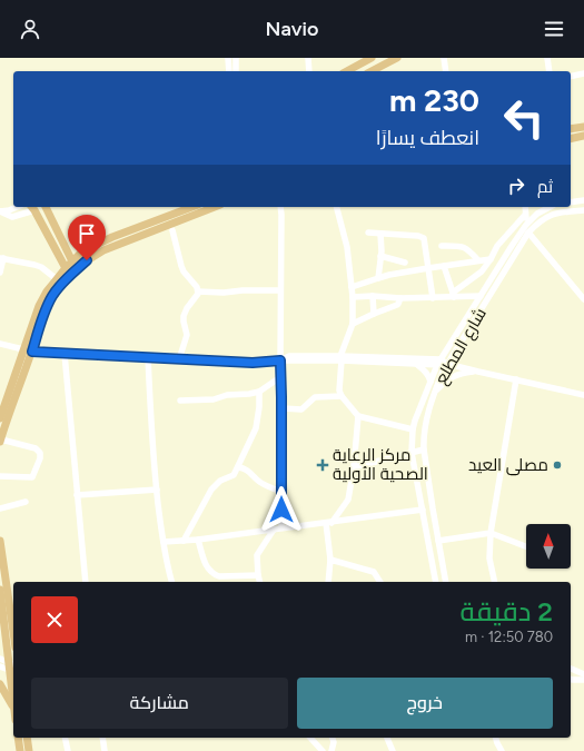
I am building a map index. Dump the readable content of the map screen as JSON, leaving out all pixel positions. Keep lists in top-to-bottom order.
{
  "streets": {
    "street": ["شارع المطلع"]
  },
  "places": {
    "health": ["مركز الرعاية الصحية الأولية"],
    "other": ["مصلى العيد"]
  },
  "north": "top",
  "page": {
    "header": "Navio",
    "turn": ["230 m", "انعطف يسارًا"],
    "then": "ثم",
    "heading": ["2 دقيقة", "780 m · 12:50"],
    "buttons": ["خروج", "مشاركة"]
  }
}
